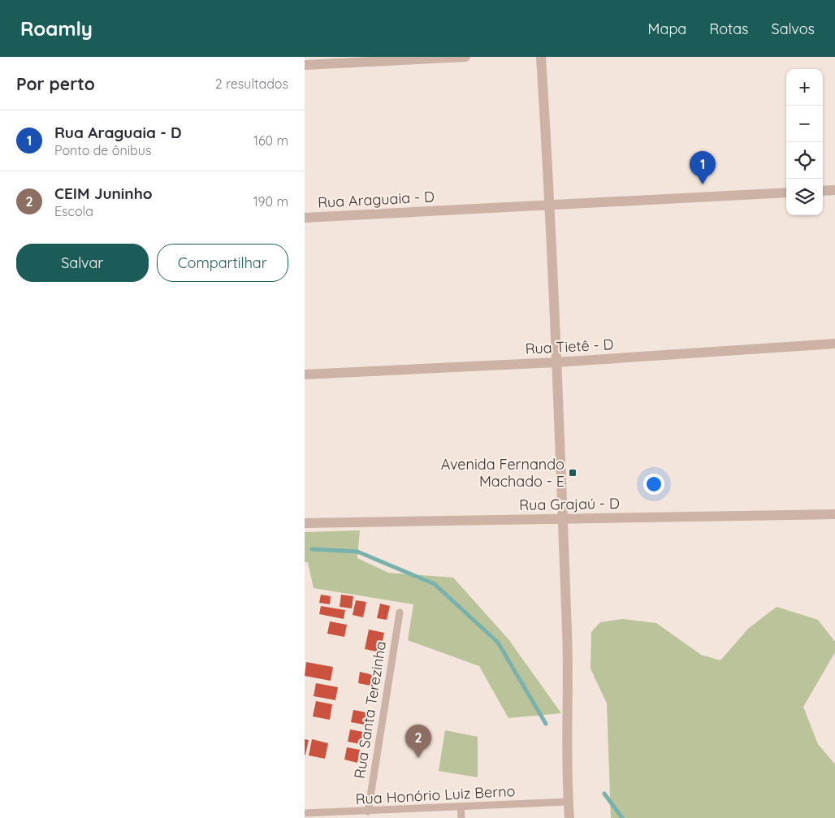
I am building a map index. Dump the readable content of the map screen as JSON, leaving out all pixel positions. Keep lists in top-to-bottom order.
{
  "streets": {
    "street": ["Rua Araguaia - D", "Rua Tietê - D", "Rua Grajaú - D"],
    "lane": ["Rua Santa Terezinha", "Rua Honório Luiz Berno"]
  },
  "crossings": [
    ["Rua Santa Terezinha", "Rua Honório Luiz Berno"]
  ],
  "places": {
    "transit": ["Avenida Fernando Machado - E"]
  },
  "page": {
    "header": "Roamly",
    "nav": ["Mapa", "Rotas", "Salvos"],
    "heading": ["Por perto", "2 resultados"],
    "map_buttons": ["+", "−"],
    "list": [
      {
        "mark": "1",
        "name": "Rua Araguaia - D",
        "note": "Ponto de ônibus",
        "value": "160 m"
      },
      {
        "mark": "2",
        "name": "CEIM Juninho",
        "note": "Escola",
        "value": "190 m"
      }
    ],
    "pins": ["1", "2"],
    "buttons": ["Salvar", "Compartilhar"]
  }
}
